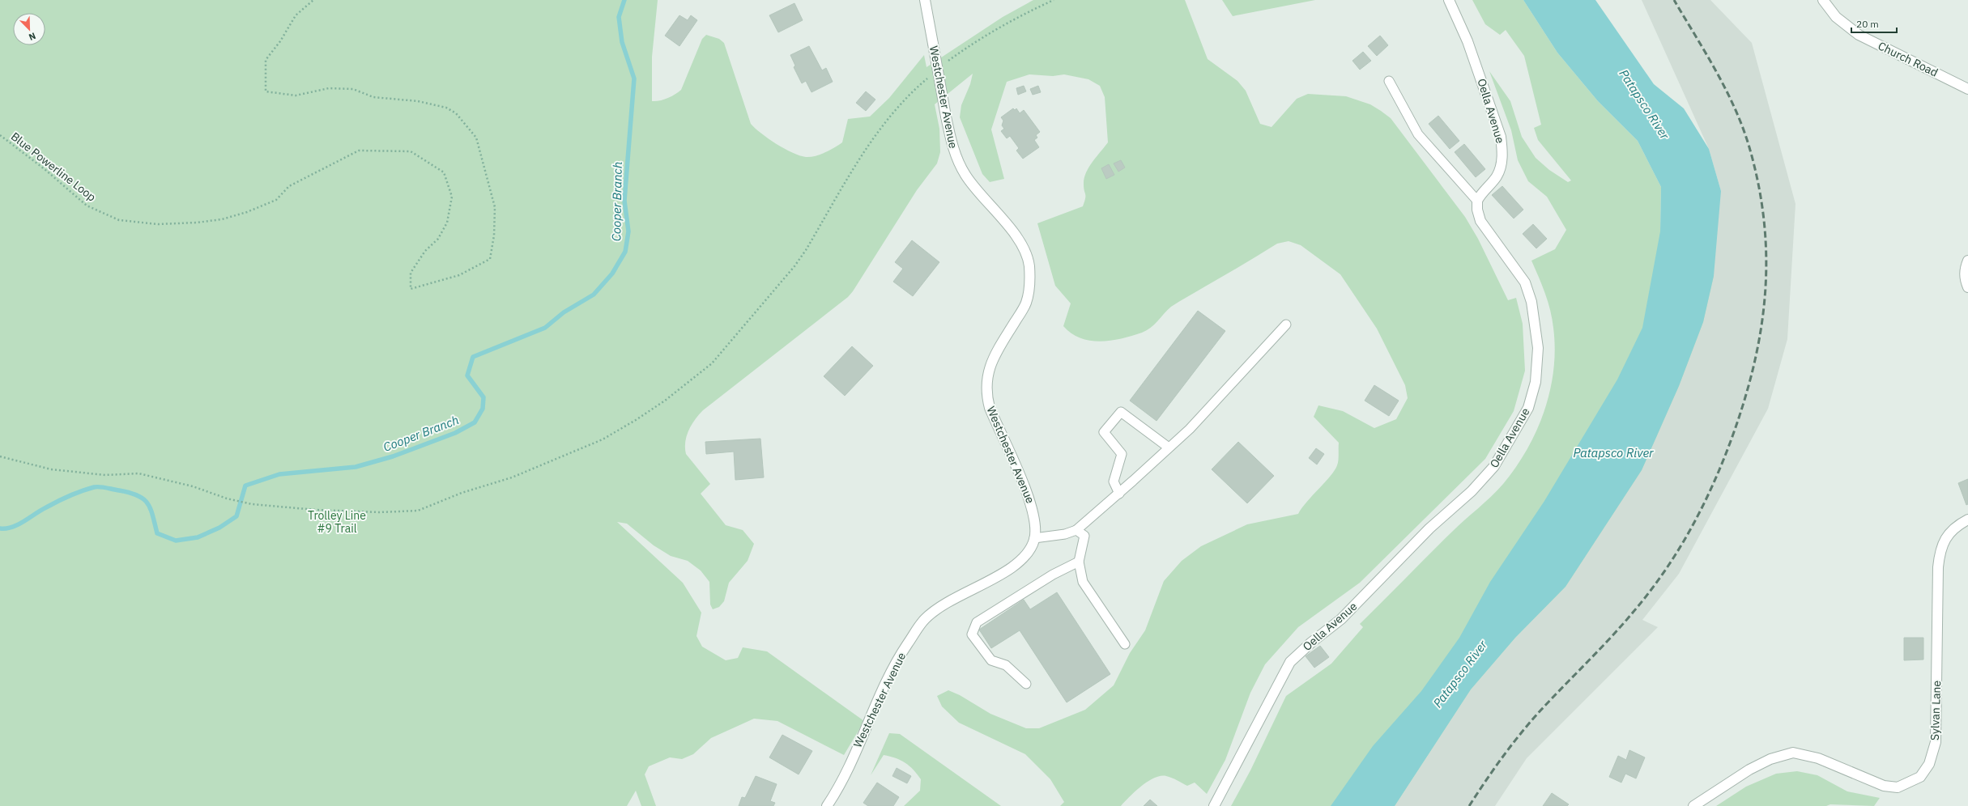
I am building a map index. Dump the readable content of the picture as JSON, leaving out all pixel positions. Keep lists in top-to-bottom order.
{
  "streets": {
    "street": [
      "Church Road",
      "Westchester Avenue",
      "Oella Avenue",
      "Sylvan Lane"
    ],
    "path": ["Blue Powerline Loop"]
  },
  "water": ["Patapsco River", "Cooper Branch"],
  "parks": ["Trolley Line #9 Trail"],
  "scale_bar": "20 m",
  "north": "bottom right"
}
